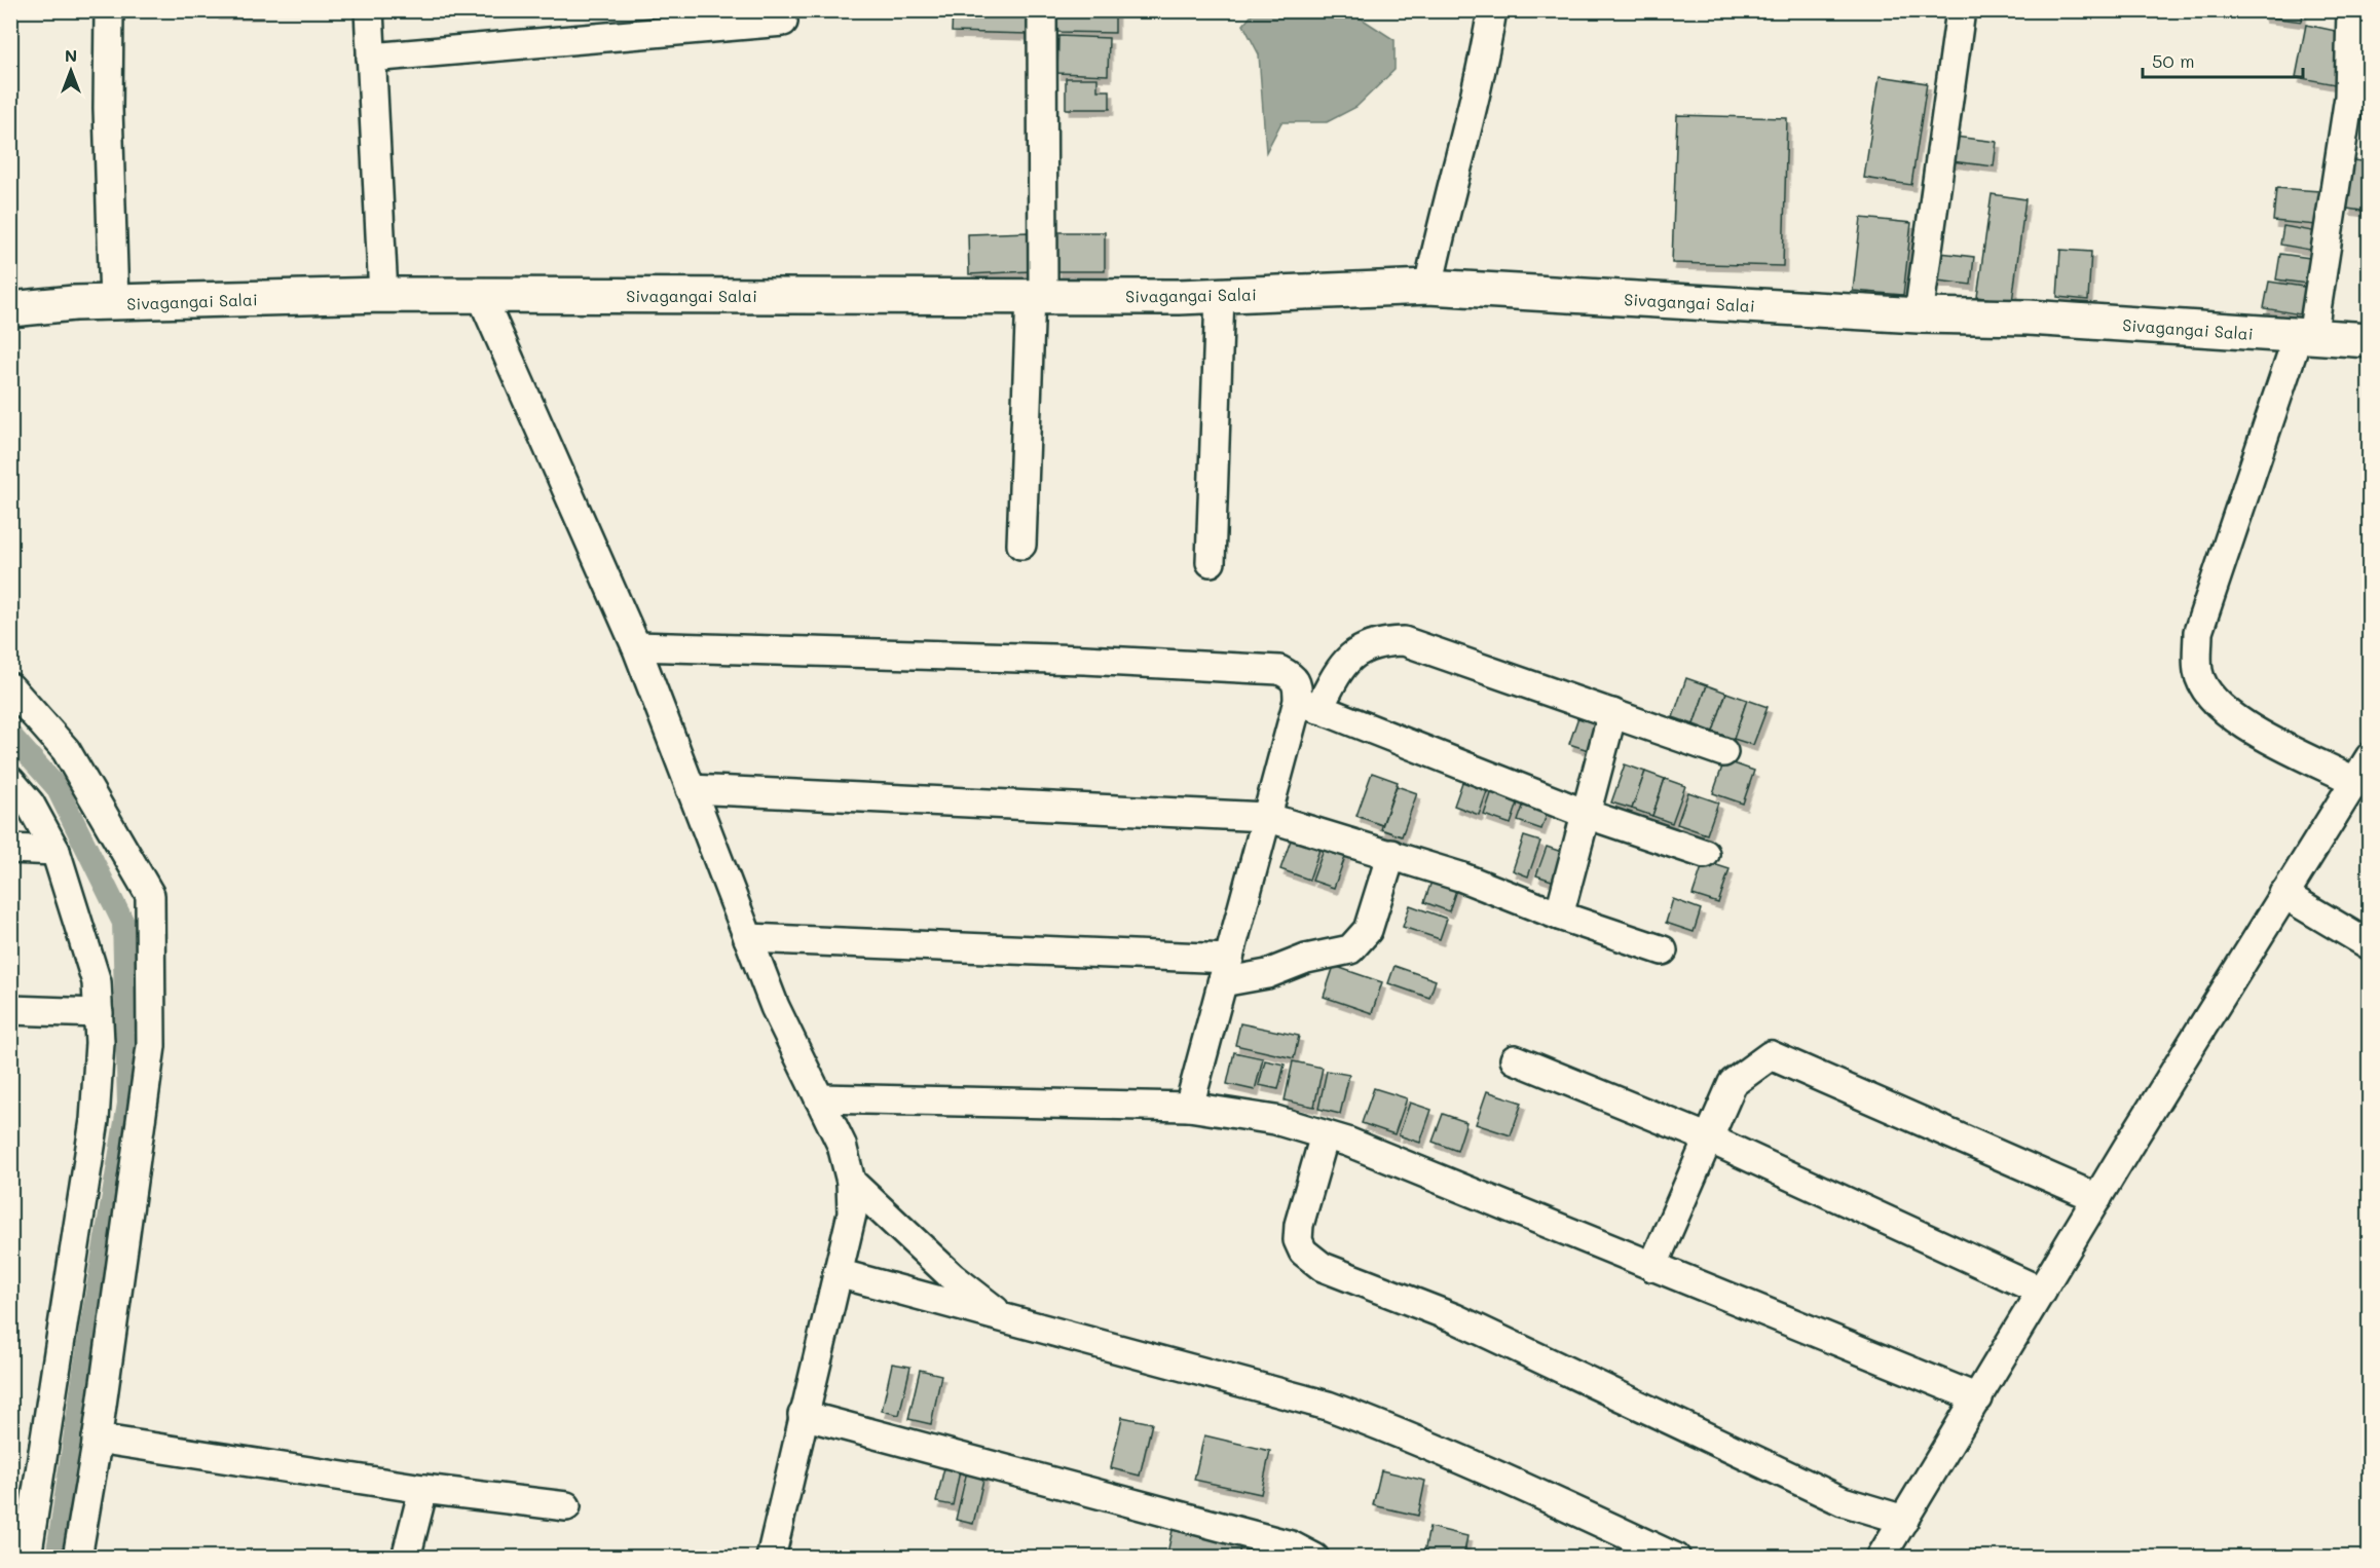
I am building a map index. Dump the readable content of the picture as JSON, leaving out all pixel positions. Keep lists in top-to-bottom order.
{
  "streets": {
    "main road": ["Sivagangai Salai"]
  },
  "scale_bar": "50 m",
  "north": "top"
}
